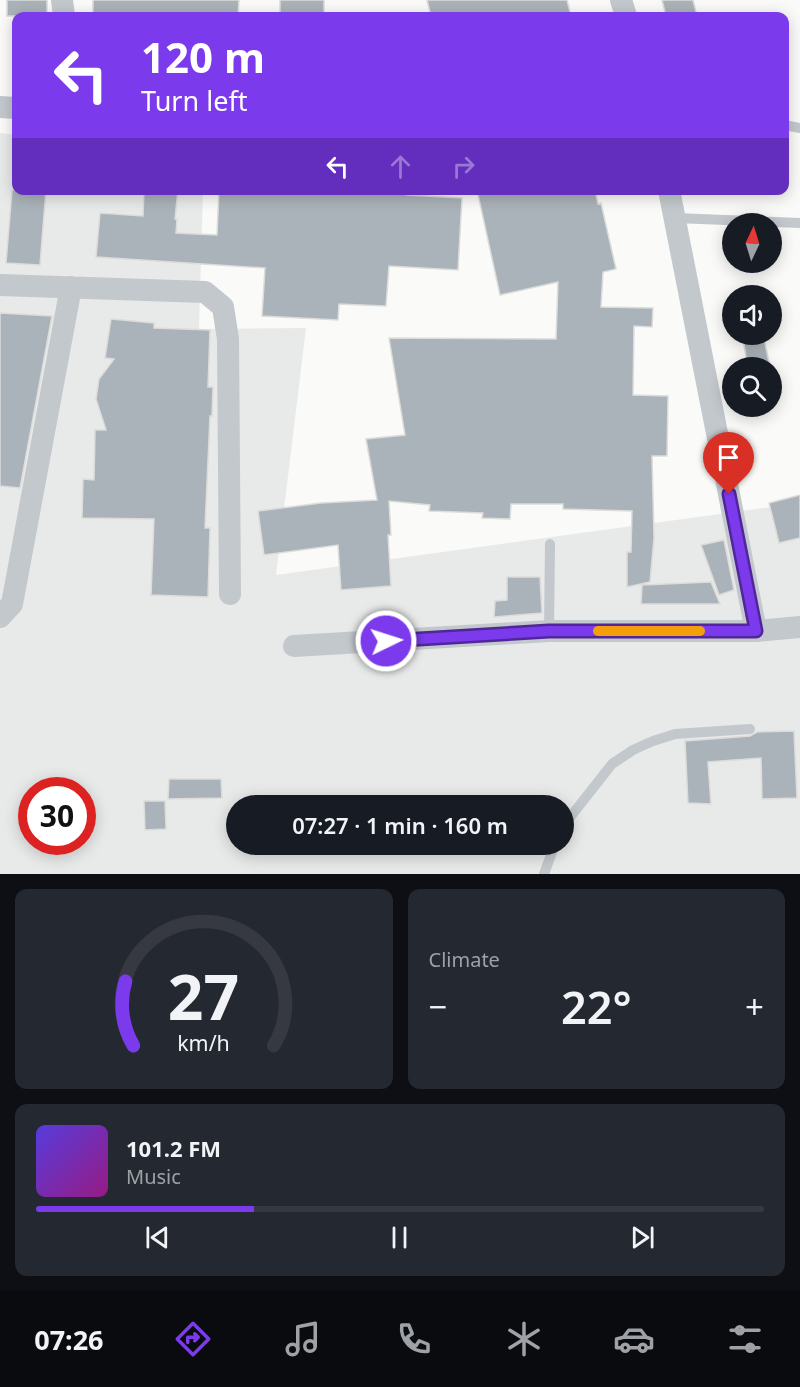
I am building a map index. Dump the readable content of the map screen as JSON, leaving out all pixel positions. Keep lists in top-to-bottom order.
{
  "north": "top",
  "page": {
    "turn": ["120 m", "Turn left"],
    "limit": "30",
    "trip": "07:27 · 1 min · 160 m",
    "tile": "Climate",
    "heat": ["−", "22°", "+"],
    "song": ["101.2 FM", "Music"],
    "tabs": "07:26",
    "gauge": ["27", "km/h"]
  }
}
